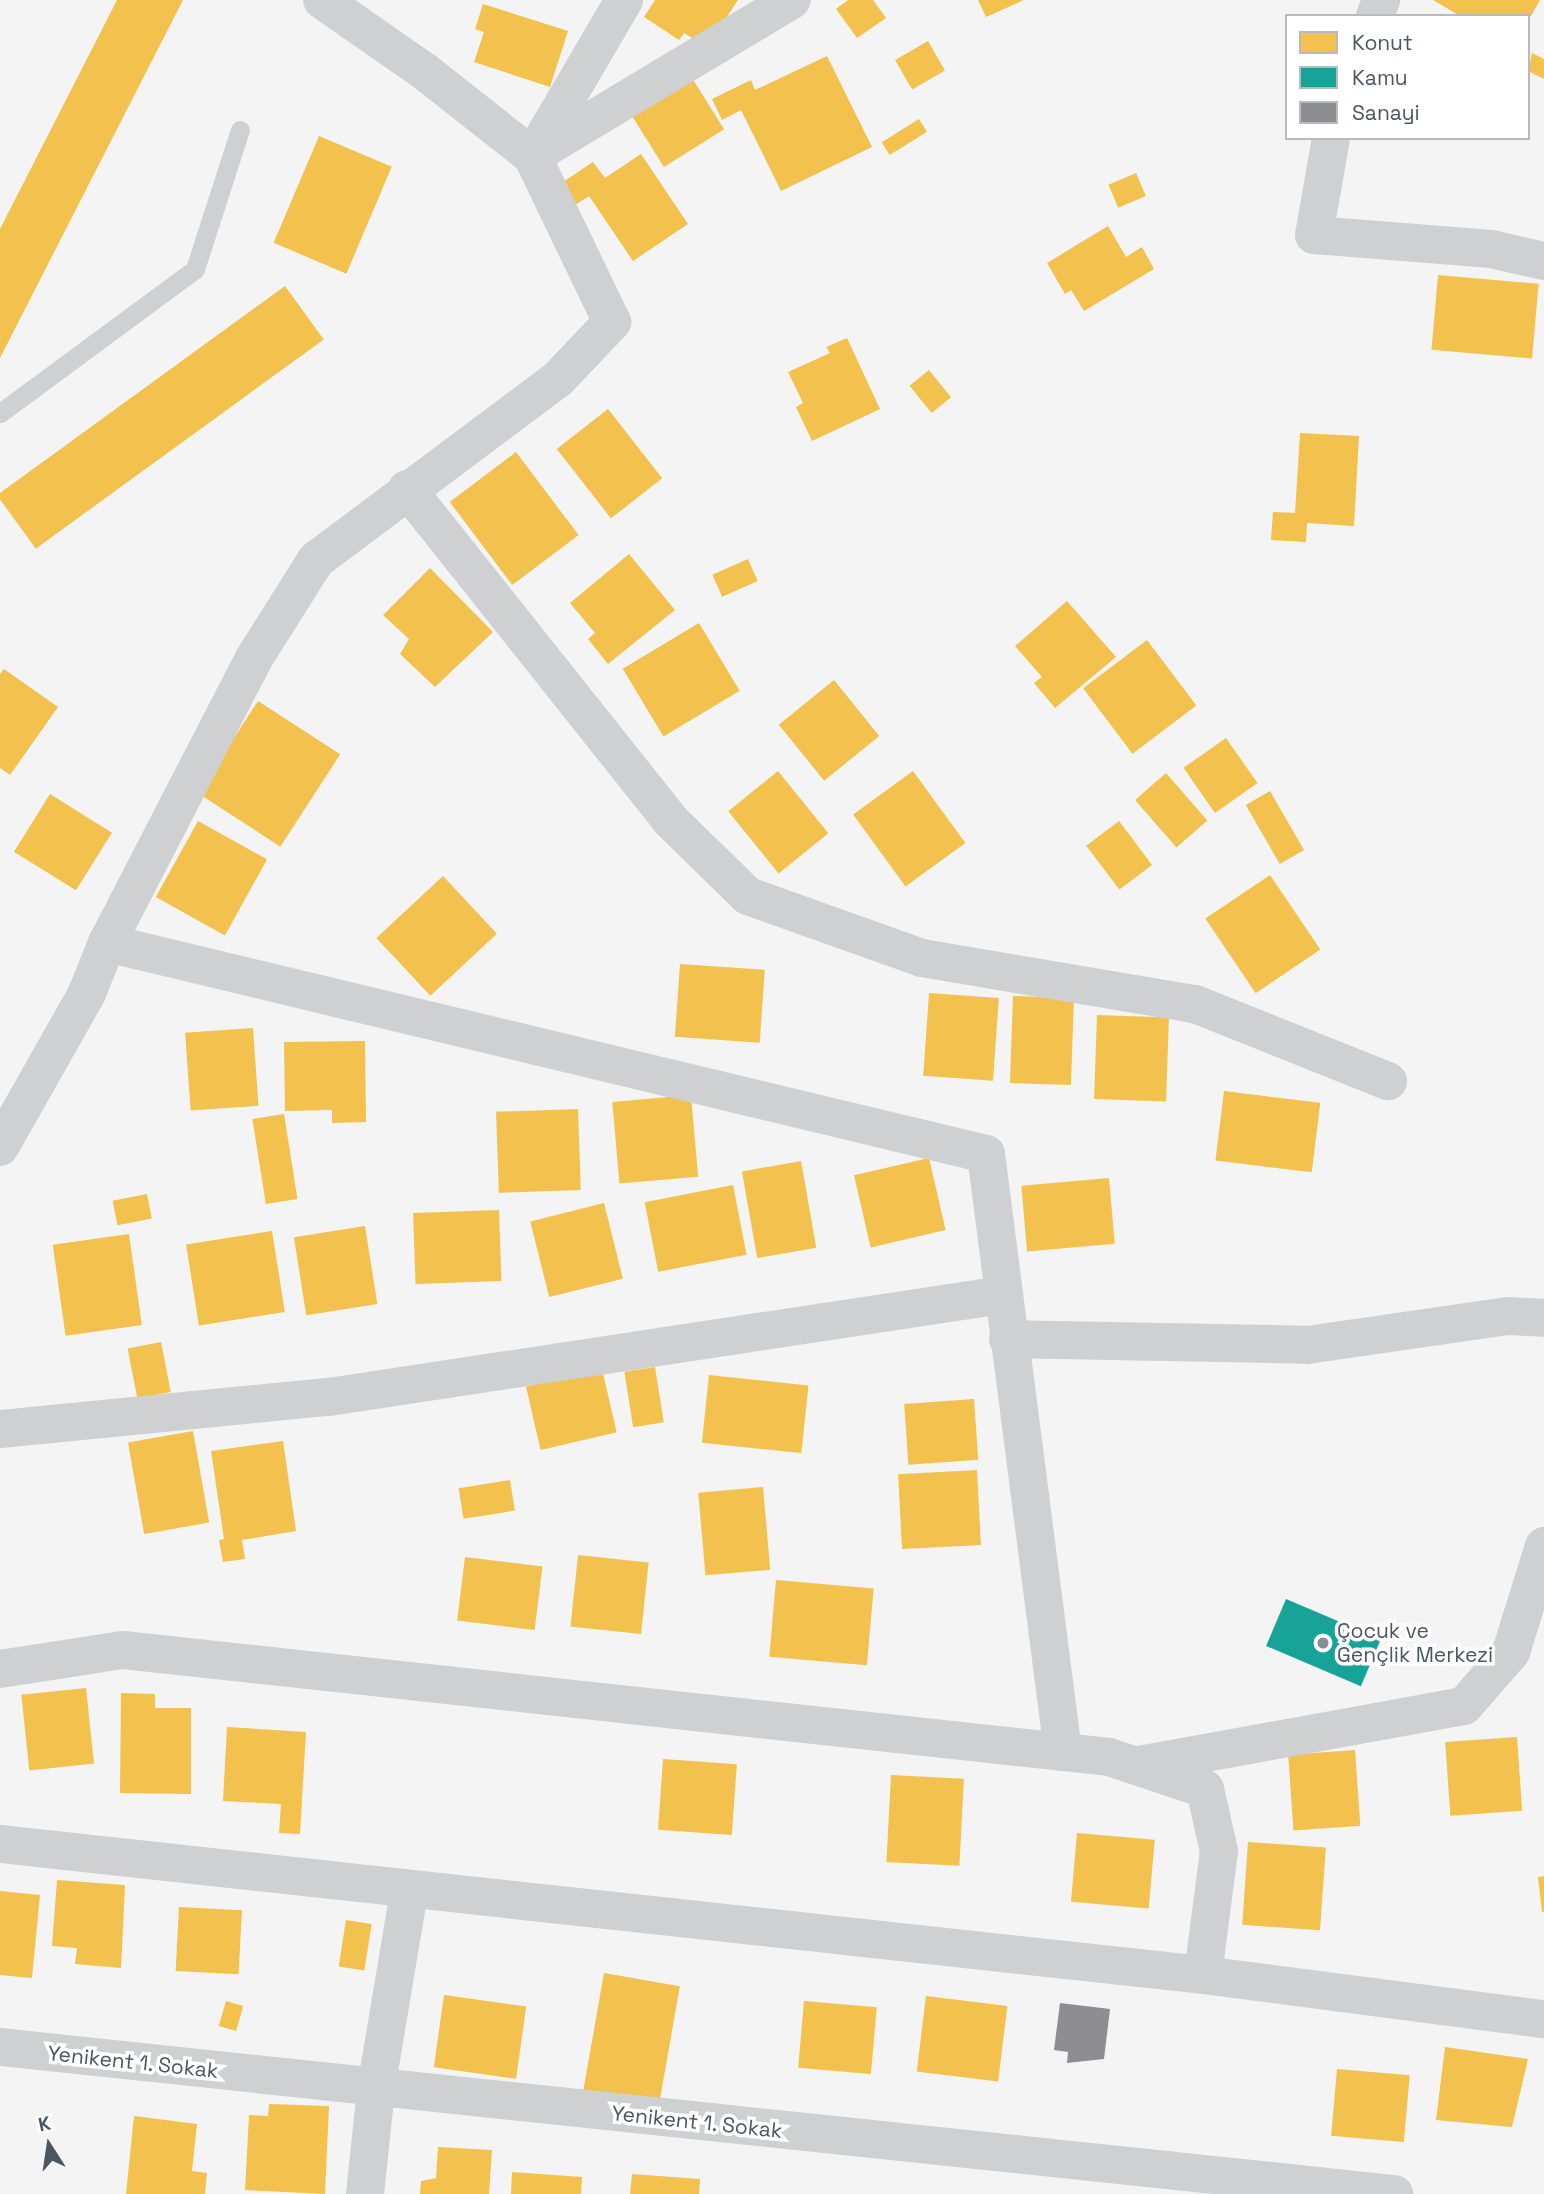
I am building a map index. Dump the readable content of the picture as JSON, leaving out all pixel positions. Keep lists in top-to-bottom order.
{
  "streets": {
    "street": ["Yenikent 1. Sokak"]
  },
  "places": ["Çocuk ve Gençlik Merkezi"],
  "legend": ["Konut", "Kamu", "Sanayi"],
  "north": "top"
}
